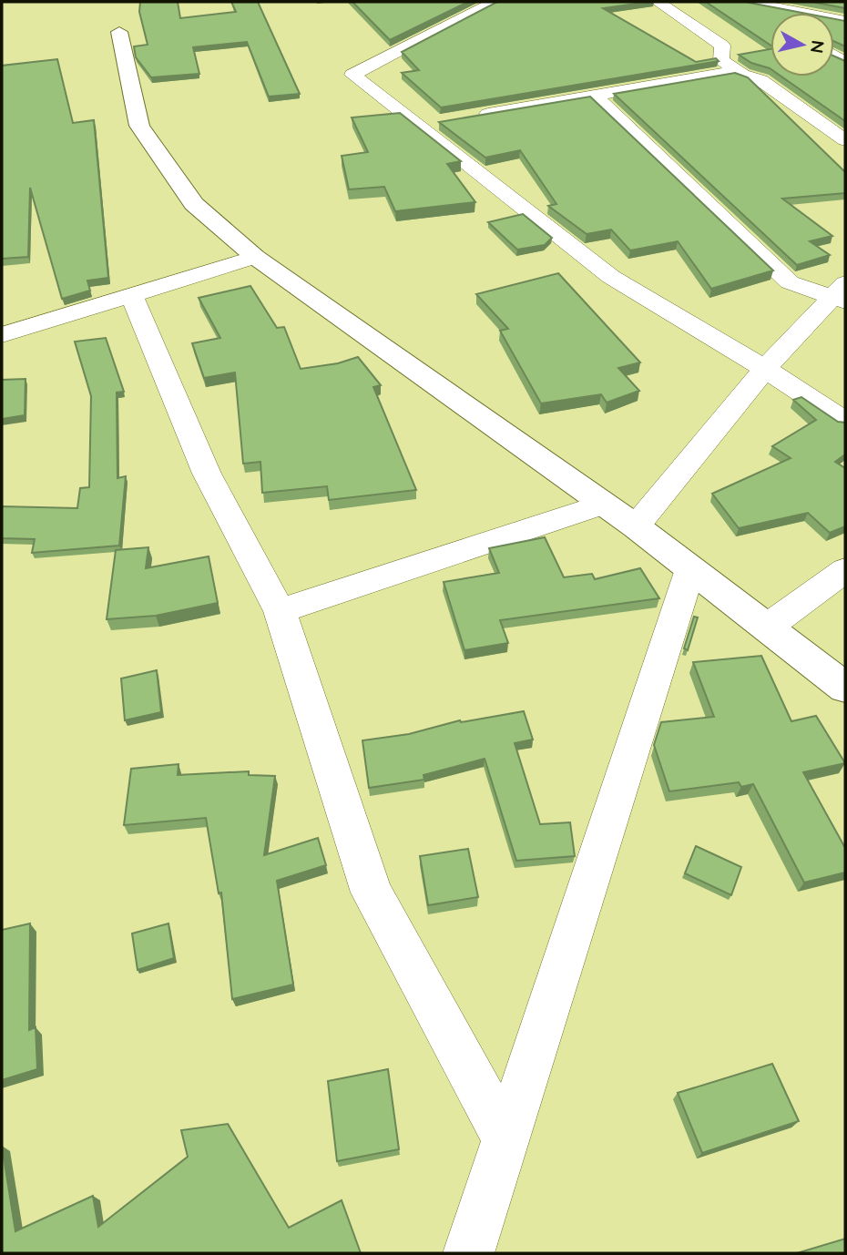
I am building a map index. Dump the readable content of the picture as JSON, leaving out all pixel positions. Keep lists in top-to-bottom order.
{
  "north": "right"
}
